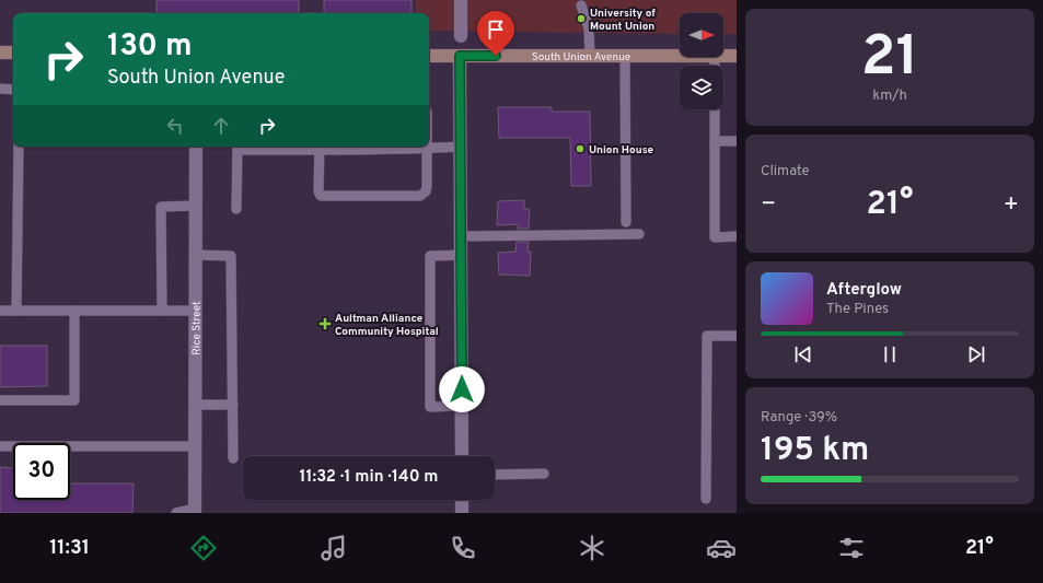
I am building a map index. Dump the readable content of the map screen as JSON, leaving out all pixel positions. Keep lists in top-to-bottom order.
{
  "streets": {
    "main road": ["South Union Avenue"],
    "street": ["Rice Street"]
  },
  "places": {
    "other": ["University of Mount Union", "Union House"],
    "health": ["Aultman Alliance Community Hospital"]
  },
  "north": "right",
  "page": {
    "tile": [
      ["21", "km/h"],
      "Climate",
      ["Range · 39%", "195 km"]
    ],
    "turn": ["130 m", "South Union Avenue"],
    "heat": ["−", "21°", "+"],
    "song": ["Afterglow", "The Pines"],
    "limit": "30",
    "trip": "11:32 · 1 min · 140 m",
    "tabs": ["11:31", "21°"]
  }
}
